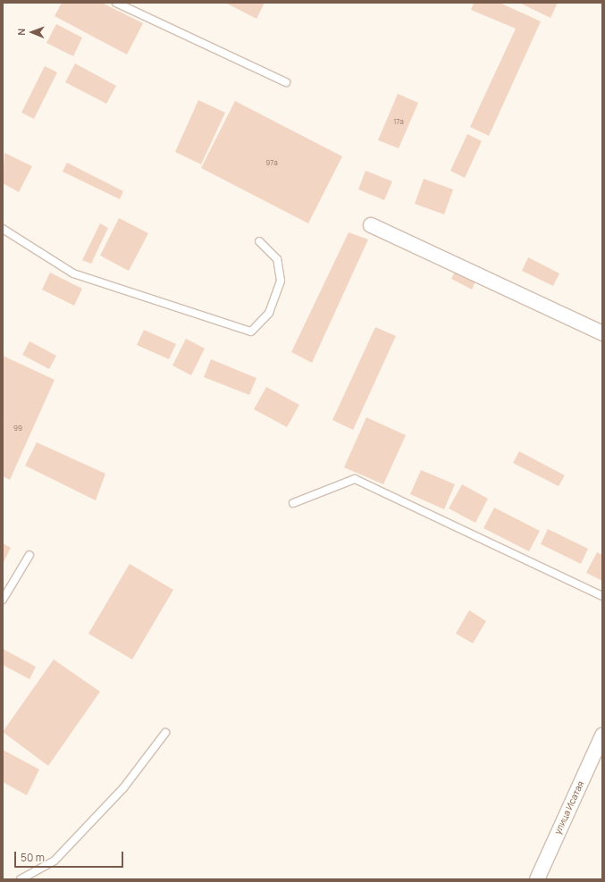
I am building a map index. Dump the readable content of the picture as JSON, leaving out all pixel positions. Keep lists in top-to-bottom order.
{
  "streets": {
    "street": ["улица Исатая"]
  },
  "house_numbers": ["17а", "97а", "99"],
  "scale_bar": "50 m",
  "north": "left"
}
